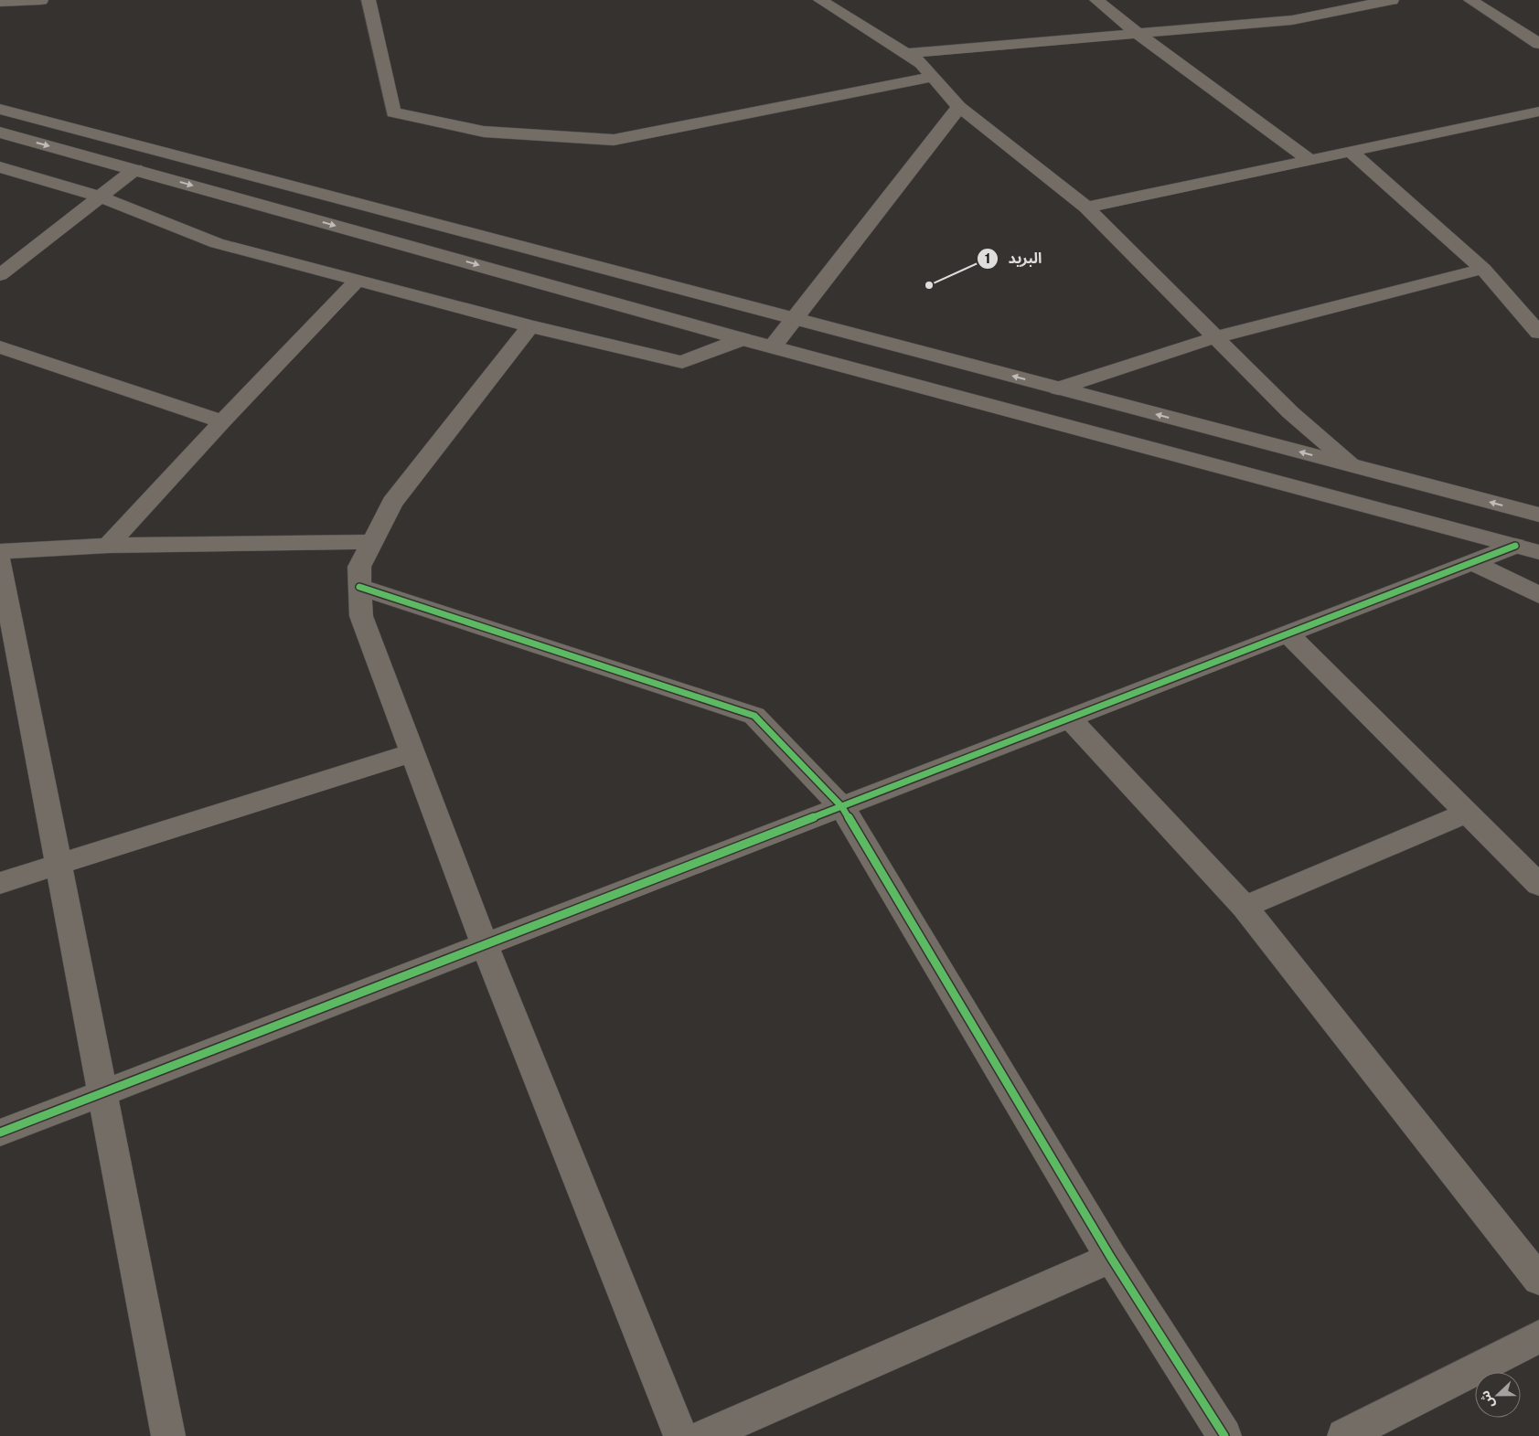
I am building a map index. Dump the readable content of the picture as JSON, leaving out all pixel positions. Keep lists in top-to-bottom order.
{
  "places": ["البريد"],
  "north": "left"
}
